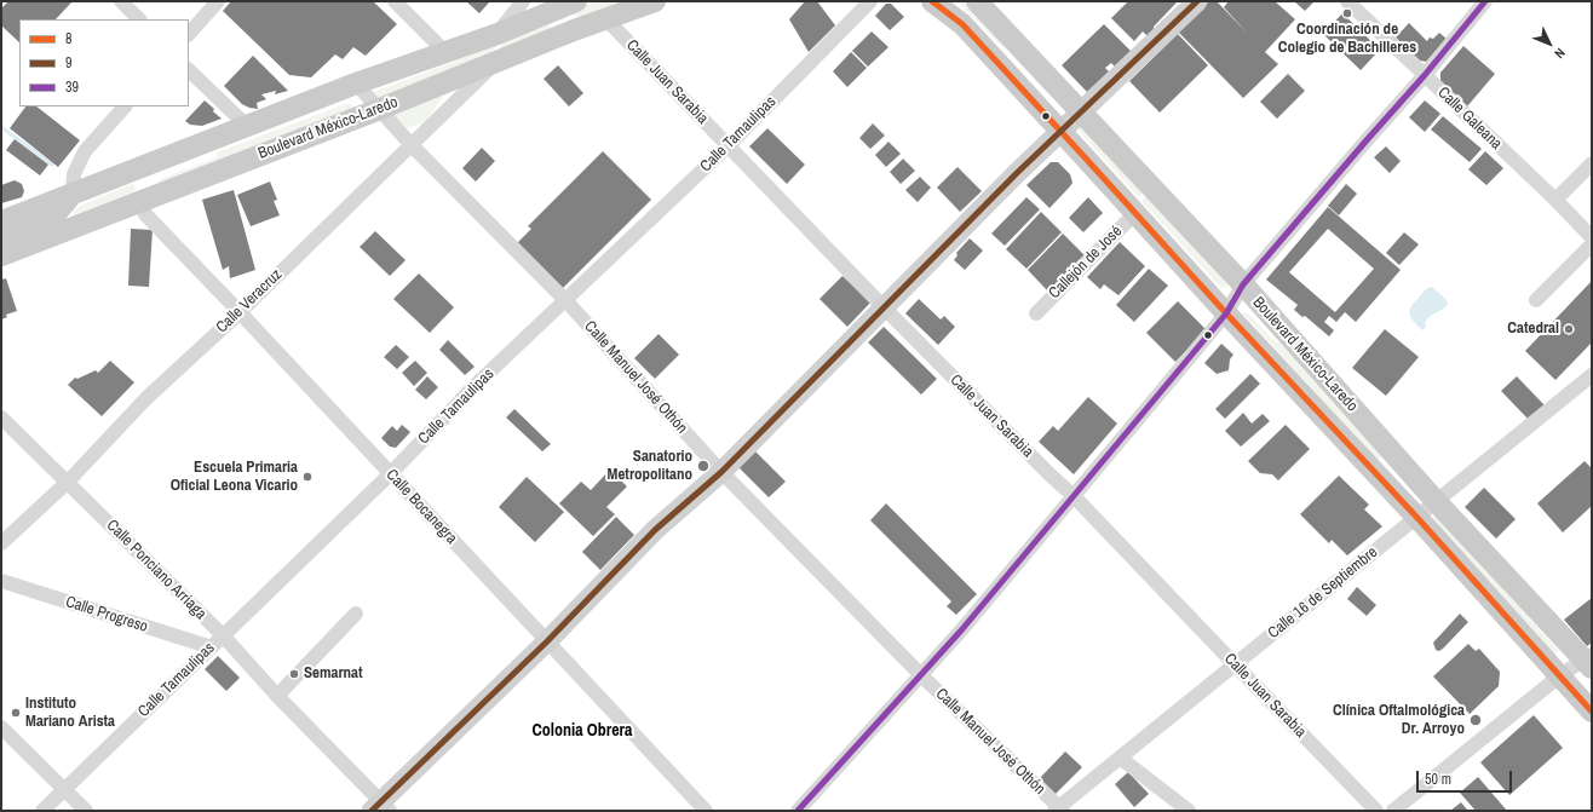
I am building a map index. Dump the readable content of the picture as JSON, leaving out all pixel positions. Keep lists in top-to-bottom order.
{
  "streets": {
    "main road": ["Boulevard México-Laredo"],
    "street": [
      "Calle Juan Sarabia",
      "Calle Galeana",
      "Calle Tamaulipas",
      "Callejón de José",
      "Calle Veracruz",
      "Calle Manuel José Othón",
      "Calle Bocanegra",
      "Calle Ponciano Arriaga",
      "Calle 16 de Septiembre",
      "Calle Progreso"
    ]
  },
  "crossings": [
    ["Calle Juan Sarabia", "Boulevard México-Laredo"],
    ["Calle Juan Sarabia", "Calle Tamaulipas"],
    ["Calle Juan Sarabia", "Calle 16 de Septiembre"],
    ["Boulevard México-Laredo", "Callejón de José"],
    ["Boulevard México-Laredo", "Calle Veracruz"],
    ["Boulevard México-Laredo", "Calle Manuel José Othón"],
    ["Boulevard México-Laredo", "Calle Bocanegra"],
    ["Boulevard México-Laredo", "Calle 16 de Septiembre"],
    ["Calle Tamaulipas", "Calle Manuel José Othón"],
    ["Calle Tamaulipas", "Calle Bocanegra"],
    ["Calle Tamaulipas", "Calle Ponciano Arriaga"],
    ["Calle Tamaulipas", "Calle Progreso"],
    ["Calle Veracruz", "Calle Manuel José Othón"],
    ["Calle Veracruz", "Calle Bocanegra"],
    ["Calle Veracruz", "Calle Ponciano Arriaga"],
    ["Calle Manuel José Othón", "Calle 16 de Septiembre"]
  ],
  "districts": ["Colonia Obrera"],
  "places": [
    "Coordinación de Colegio de Bachilleres",
    "Catedral",
    "Sanatorio Metropolitano",
    "Escuela Primaria Oficial Leona Vicario",
    "Semarnat",
    "Instituto Mariano Arista",
    "Clínica Oftalmológica Dr. Arroyo"
  ],
  "lines": ["transit line 8", "transit line 9", "transit line 39"],
  "legend": ["8", "9", "39"],
  "scale_bar": "50 m",
  "north": "bottom right"
}
